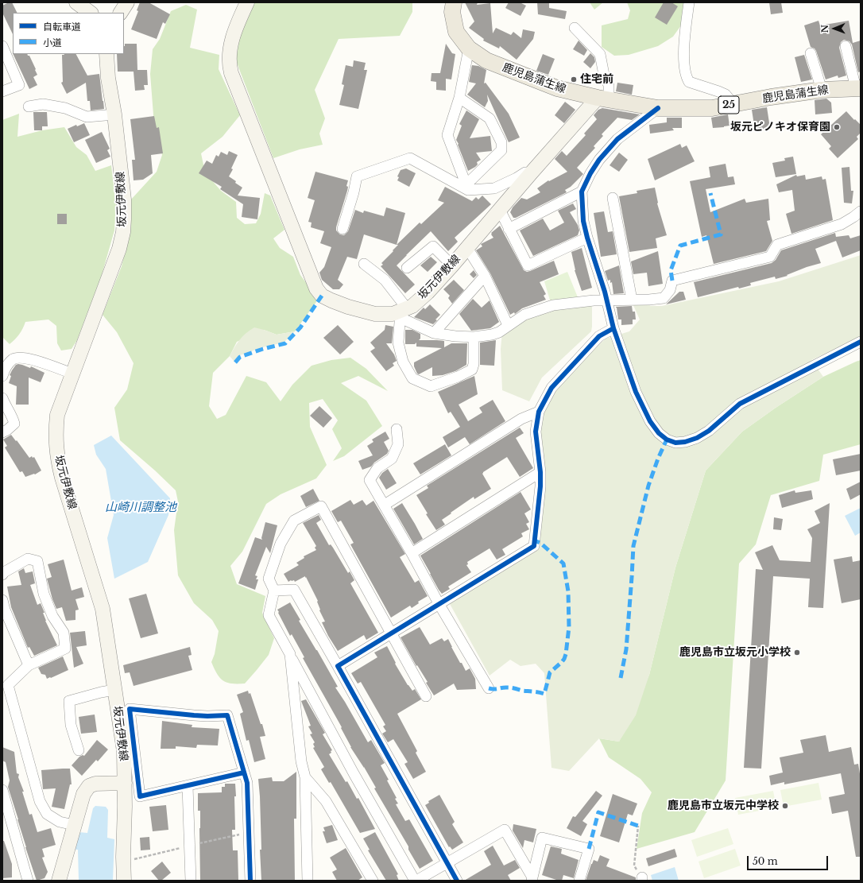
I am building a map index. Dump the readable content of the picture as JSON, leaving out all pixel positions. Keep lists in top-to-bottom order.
{
  "streets": {
    "main road": ["鹿児島蒲生線", "25", "坂元伊敷線"]
  },
  "crossings": [
    ["鹿児島蒲生線", "坂元伊敷線"]
  ],
  "water": ["山崎川調整池"],
  "places": [
    "住宅前",
    "坂元ピノキオ保育園",
    "鹿児島市立坂元小学校",
    "鹿児島市立坂元中学校"
  ],
  "legend": ["自転車道", "小道"],
  "scale_bar": "50 m",
  "north": "left"
}
